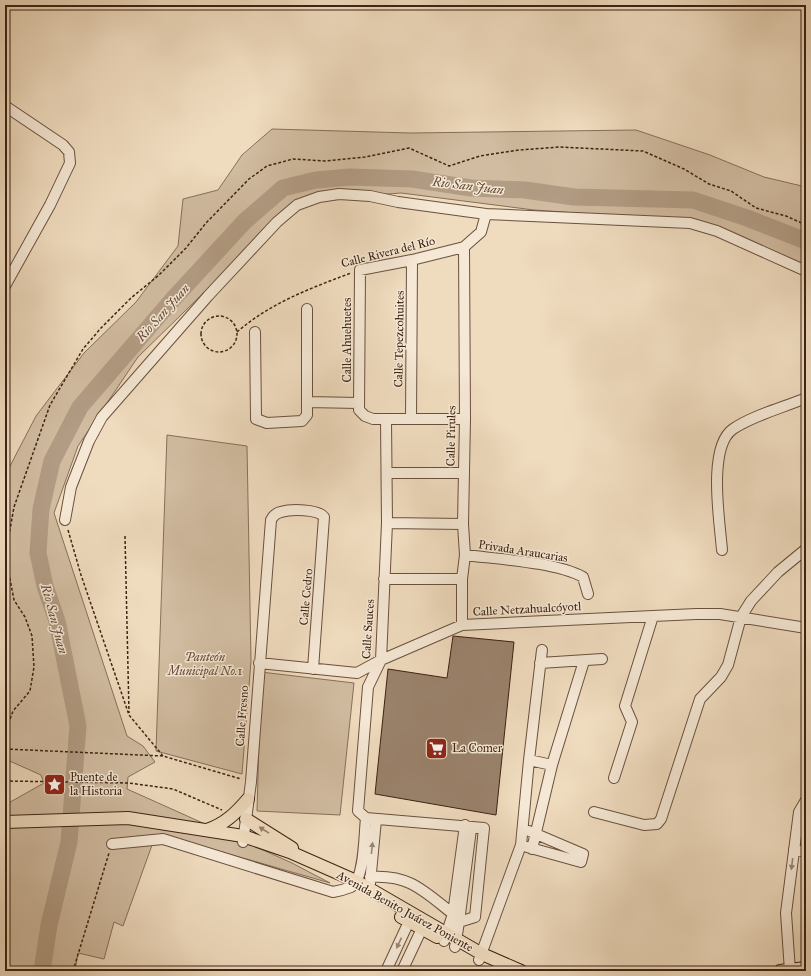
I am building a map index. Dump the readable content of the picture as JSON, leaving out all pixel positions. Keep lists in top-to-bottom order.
{
  "streets": {
    "main road": ["Avenida Benito Juárez Poniente"],
    "street": [
      "Calle Rivera del Río",
      "Calle Tepezcohuites",
      "Calle Ahuehuetes",
      "Calle Pirules",
      "Privada Araucarias",
      "Calle Cedro",
      "Calle Netzahualcóyotl",
      "Calle Sauces",
      "Calle Fresno"
    ]
  },
  "crossings": [
    ["Calle Rivera del Río", "Calle Tepezcohuites"],
    ["Calle Rivera del Río", "Calle Ahuehuetes"],
    ["Calle Rivera del Río", "Calle Pirules"],
    ["Calle Pirules", "Privada Araucarias"],
    ["Calle Pirules", "Calle Netzahualcóyotl"],
    ["Calle Cedro", "Calle Netzahualcóyotl"],
    ["Calle Cedro", "Calle Fresno"],
    ["Calle Netzahualcóyotl", "Calle Sauces"],
    ["Calle Netzahualcóyotl", "Calle Fresno"],
    ["Calle Sauces", "Avenida Benito Juárez Poniente"],
    ["Calle Fresno", "Avenida Benito Juárez Poniente"]
  ],
  "water": ["Rio San Juan"],
  "parks": ["Panteón Municipal No.1"],
  "places": {
    "supermarket": ["La Comer"],
    "place": ["Puente de la Historia"]
  }
}
